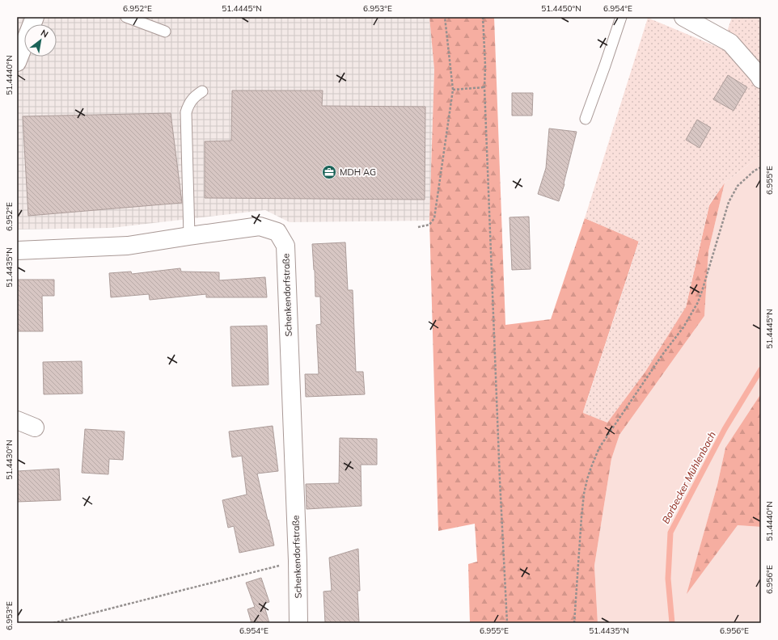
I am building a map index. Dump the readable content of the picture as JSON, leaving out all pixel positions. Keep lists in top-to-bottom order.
{
  "streets": {
    "street": ["Schenkendorfstraße"]
  },
  "water": ["Borbecker Mühlenbach"],
  "places": {
    "office": ["MDH AG"]
  },
  "north": "top right",
  "coordinates": [
    "6.952°E",
    "51.4445°N",
    "6.953°E",
    "51.4450°N",
    "6.954°E",
    "51.4440°N",
    "6.955°E",
    "51.4435°N",
    "51.4430°N",
    "6.956°E"
  ]
}
